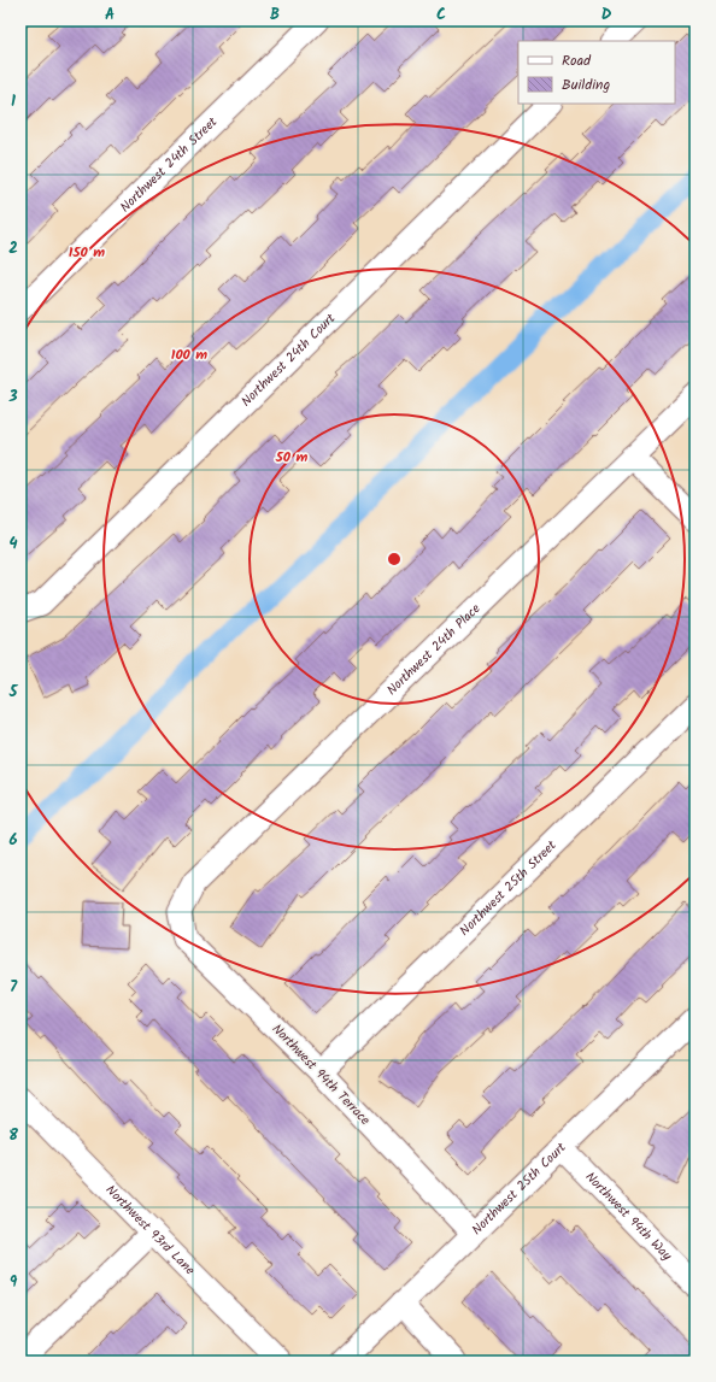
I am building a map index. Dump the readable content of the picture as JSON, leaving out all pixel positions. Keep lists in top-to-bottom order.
{
  "streets": {
    "street": [
      "Northwest 24th Street",
      "Northwest 24th Court",
      "Northwest 24th Place",
      "Northwest 25th Street",
      "Northwest 94th Terrace",
      "Northwest 25th Court",
      "Northwest 94th Way",
      "Northwest 93rd Lane"
    ]
  },
  "crossings": [
    ["Northwest 24th Place", "Northwest 94th Terrace"],
    ["Northwest 25th Street", "Northwest 94th Terrace"],
    ["Northwest 94th Terrace", "Northwest 25th Court"],
    ["Northwest 25th Court", "Northwest 94th Way"]
  ],
  "legend": ["Road", "Building"],
  "grid": {
    "columns": [
      "A",
      "B",
      "C",
      "D"
    ],
    "rows": [
      "1",
      "2",
      "3",
      "4",
      "5",
      "6",
      "7",
      "8",
      "9"
    ]
  },
  "rings": ["150 m", "100 m", "50 m"]
}
